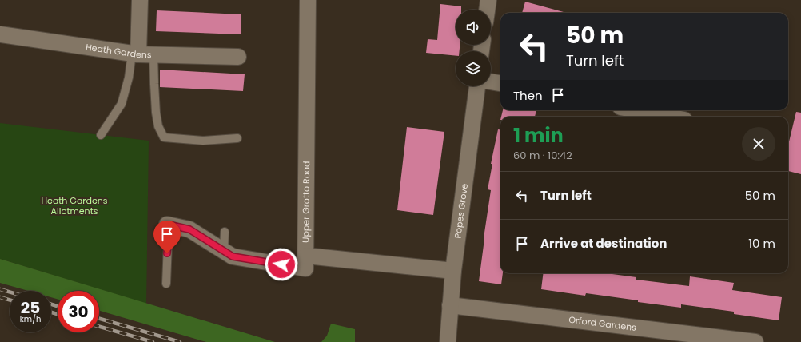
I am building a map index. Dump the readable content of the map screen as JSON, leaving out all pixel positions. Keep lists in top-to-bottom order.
{
  "streets": {
    "street": [
      "Heath Gardens",
      "Upper Grotto Road",
      "Popes Grove",
      "Orford Gardens"
    ]
  },
  "crossings": [
    ["Upper Grotto Road", "Popes Grove"],
    ["Popes Grove", "Orford Gardens"]
  ],
  "parks": ["Heath Gardens Allotments"],
  "page": {
    "turn": ["50 m", "Turn left"],
    "then": "Then",
    "heading": ["1 min", "60 m · 10:42"],
    "list": [
      {
        "name": "Turn left",
        "value": "50 m"
      },
      {
        "name": "Arrive at destination",
        "value": "10 m"
      }
    ],
    "speed": "25 km/h",
    "limit": "30"
  }
}
